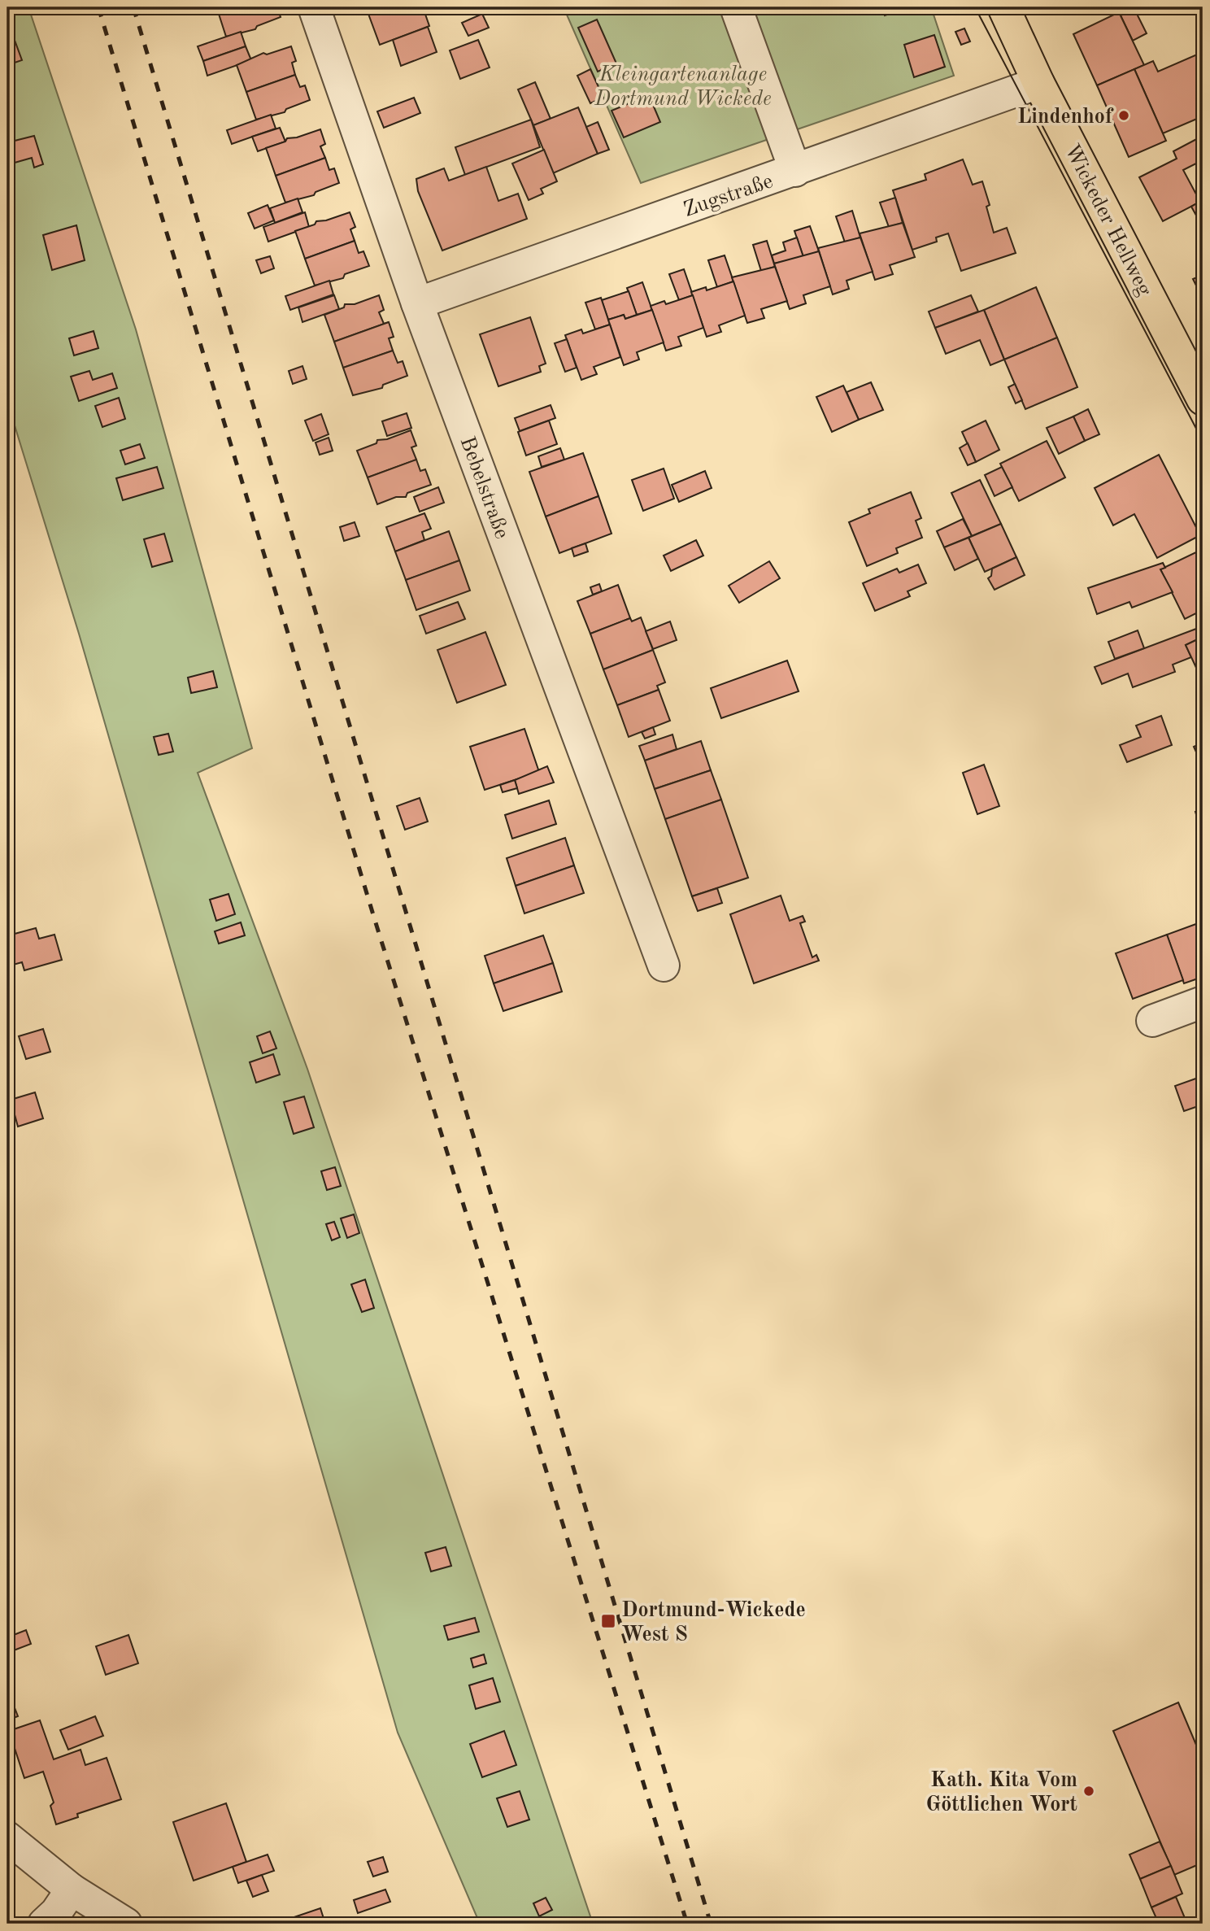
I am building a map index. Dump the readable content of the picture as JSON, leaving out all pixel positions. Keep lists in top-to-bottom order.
{
  "streets": {
    "main road": ["Wickeder Hellweg"],
    "street": ["Zugstraße", "Bebelstraße"]
  },
  "crossings": [
    ["Zugstraße", "Wickeder Hellweg"],
    ["Zugstraße", "Bebelstraße"]
  ],
  "parks": ["Kleingartenanlage Dortmund Wickede"],
  "places": {
    "other": ["Lindenhof", "Kath. Kita Vom Göttlichen Wort"],
    "transit": ["Dortmund-Wickede West S"]
  }
}
